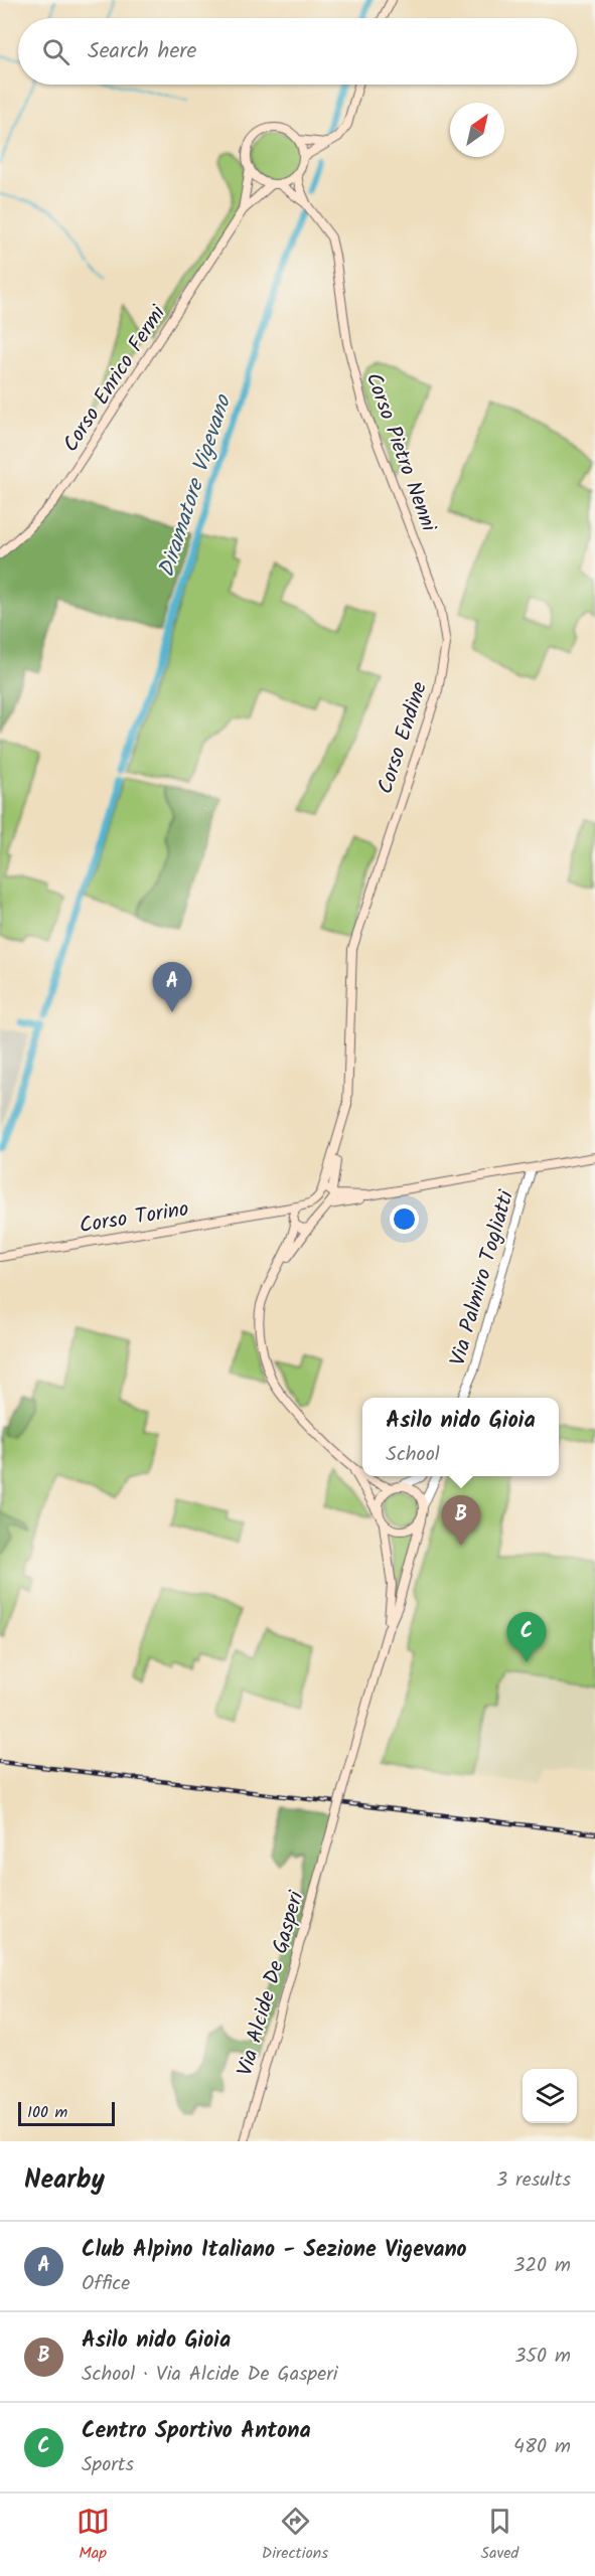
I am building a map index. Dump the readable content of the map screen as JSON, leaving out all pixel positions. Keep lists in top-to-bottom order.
{
  "streets": {
    "main road": [
      "Corso Enrico Fermi",
      "Corso Pietro Nenni",
      "Corso Endine",
      "Corso Torino",
      "Via Alcide De Gasperi"
    ],
    "street": ["Via Palmiro Togliatti"]
  },
  "crossings": [
    ["Corso Enrico Fermi", "Corso Pietro Nenni"],
    ["Corso Pietro Nenni", "Corso Endine"]
  ],
  "water": ["Diramatore Vigevano"],
  "scale_bar": "100 m",
  "north": "top right",
  "page": {
    "search": "Search here",
    "pins": ["A", "B", "C"],
    "popup": ["Asilo nido Gioia", "School"],
    "scale": "100 m",
    "heading": ["Nearby", "3 results"],
    "list": [
      {
        "mark": "A",
        "name": "Club Alpino Italiano - Sezione Vigevano",
        "note": "Office",
        "value": "320 m"
      },
      {
        "mark": "B",
        "name": "Asilo nido Gioia",
        "note": "School · Via Alcide De Gasperi",
        "value": "350 m"
      },
      {
        "mark": "C",
        "name": "Centro Sportivo Antona",
        "note": "Sports",
        "value": "480 m"
      }
    ],
    "nav": ["Map", "Directions", "Saved"]
  }
}
